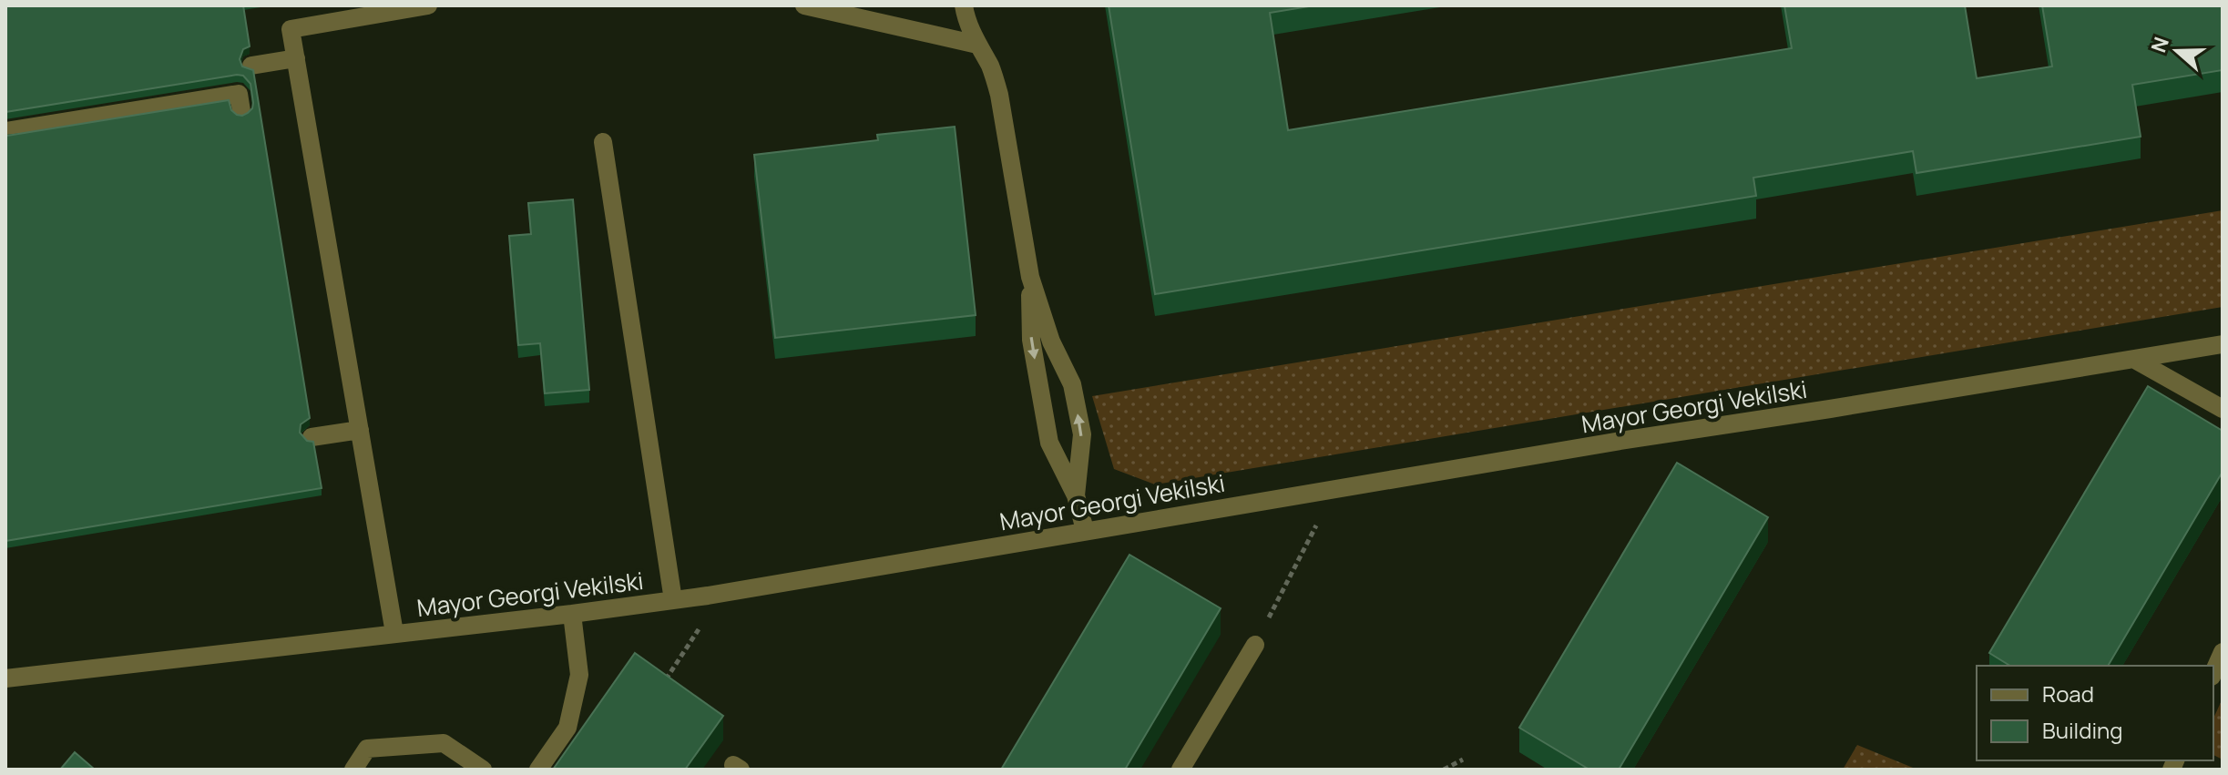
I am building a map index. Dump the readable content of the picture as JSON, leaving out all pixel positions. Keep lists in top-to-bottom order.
{
  "streets": {
    "street": ["Mayor Georgi Vekilski"]
  },
  "legend": ["Road", "Building"],
  "north": "left"
}
